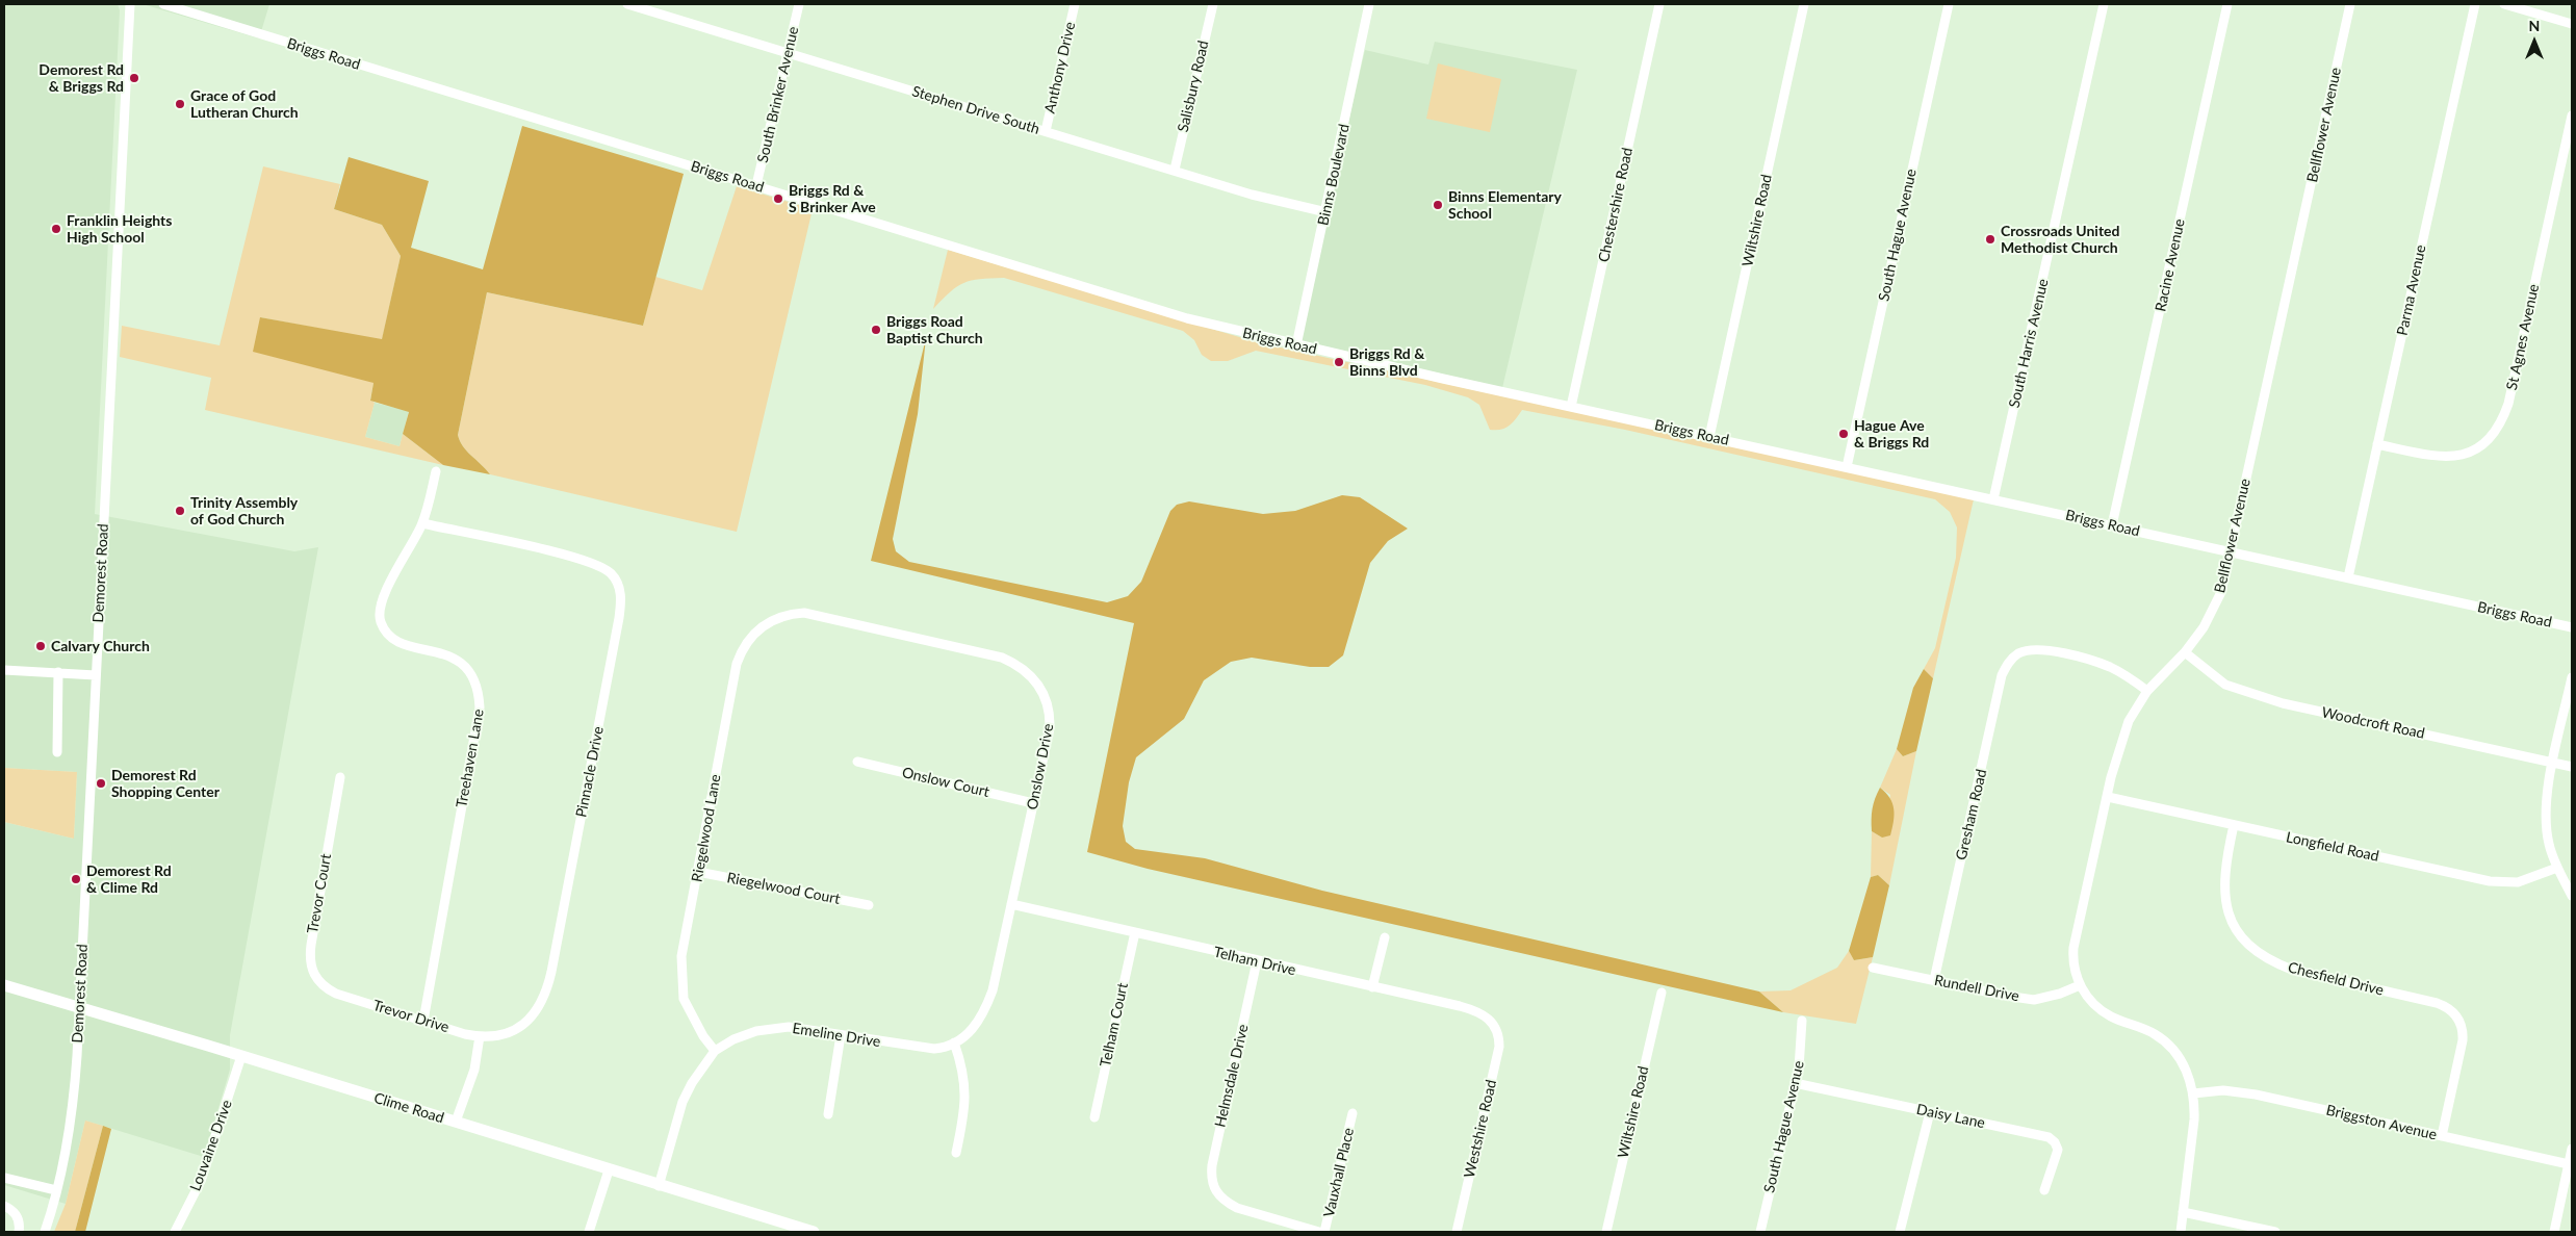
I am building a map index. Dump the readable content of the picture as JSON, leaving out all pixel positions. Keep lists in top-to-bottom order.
{
  "streets": {
    "main road": ["Clime Road"],
    "street": [
      "Briggs Road",
      "Anthony Drive",
      "Salisbury Road",
      "South Brinker Avenue",
      "Stephen Drive South",
      "Bellflower Avenue",
      "Binns Boulevard",
      "Chestershire Road",
      "Wiltshire Road",
      "South Hague Avenue",
      "Racine Avenue",
      "Parma Avenue",
      "St Agnes Avenue",
      "South Harris Avenue",
      "Demorest Road",
      "Woodcroft Road",
      "Treehaven Lane",
      "Onslow Drive",
      "Pinnacle Drive",
      "Onslow Court",
      "Gresham Road",
      "Riegelwood Lane",
      "Longfield Road",
      "Riegelwood Court",
      "Trevor Court",
      "Telham Drive",
      "Chesfield Drive",
      "Rundell Drive",
      "Trevor Drive",
      "Telham Court",
      "Emeline Drive",
      "Helmsdale Drive",
      "Daisy Lane",
      "Briggston Avenue",
      "Westshire Road",
      "Louvaine Drive",
      "Vauxhall Place"
    ]
  },
  "crossings": [
    ["Briggs Road", "South Brinker Avenue"],
    ["Briggs Road", "Bellflower Avenue"],
    ["Briggs Road", "Binns Boulevard"],
    ["Briggs Road", "Chestershire Road"],
    ["Briggs Road", "Wiltshire Road"],
    ["Briggs Road", "South Hague Avenue"],
    ["Briggs Road", "Racine Avenue"],
    ["Briggs Road", "Parma Avenue"],
    ["Briggs Road", "South Harris Avenue"],
    ["Anthony Drive", "Stephen Drive South"],
    ["Salisbury Road", "Stephen Drive South"],
    ["South Brinker Avenue", "Stephen Drive South"],
    ["Stephen Drive South", "Binns Boulevard"],
    ["Bellflower Avenue", "Woodcroft Road"],
    ["Bellflower Avenue", "Gresham Road"],
    ["Bellflower Avenue", "Longfield Road"],
    ["Bellflower Avenue", "Rundell Drive"],
    ["Bellflower Avenue", "Briggston Avenue"],
    ["South Hague Avenue", "Daisy Lane"],
    ["Parma Avenue", "St Agnes Avenue"],
    ["Demorest Road", "Clime Road"],
    ["Treehaven Lane", "Pinnacle Drive"],
    ["Treehaven Lane", "Trevor Drive"],
    ["Onslow Drive", "Onslow Court"],
    ["Onslow Drive", "Riegelwood Lane"],
    ["Onslow Drive", "Telham Drive"],
    ["Onslow Drive", "Emeline Drive"],
    ["Pinnacle Drive", "Trevor Drive"],
    ["Gresham Road", "Rundell Drive"],
    ["Riegelwood Lane", "Riegelwood Court"],
    ["Riegelwood Lane", "Emeline Drive"],
    ["Longfield Road", "Chesfield Drive"],
    ["Trevor Court", "Trevor Drive"],
    ["Telham Drive", "Telham Court"],
    ["Telham Drive", "Helmsdale Drive"],
    ["Telham Drive", "Westshire Road"],
    ["Chesfield Drive", "Briggston Avenue"],
    ["Emeline Drive", "Clime Road"],
    ["Clime Road", "Louvaine Drive"]
  ],
  "places": [
    "Demorest Rd & Briggs Rd",
    "Grace of God Lutheran Church",
    "Briggs Rd & S Brinker Ave",
    "Binns Elementary School",
    "Franklin Heights High School",
    "Crossroads United Methodist Church",
    "Briggs Road Baptist Church",
    "Briggs Rd & Binns Blvd",
    "Hague Ave & Briggs Rd",
    "Trinity Assembly of God Church",
    "Calvary Church",
    "Demorest Rd Shopping Center",
    "Demorest Rd & Clime Rd"
  ],
  "north": "top"
}
